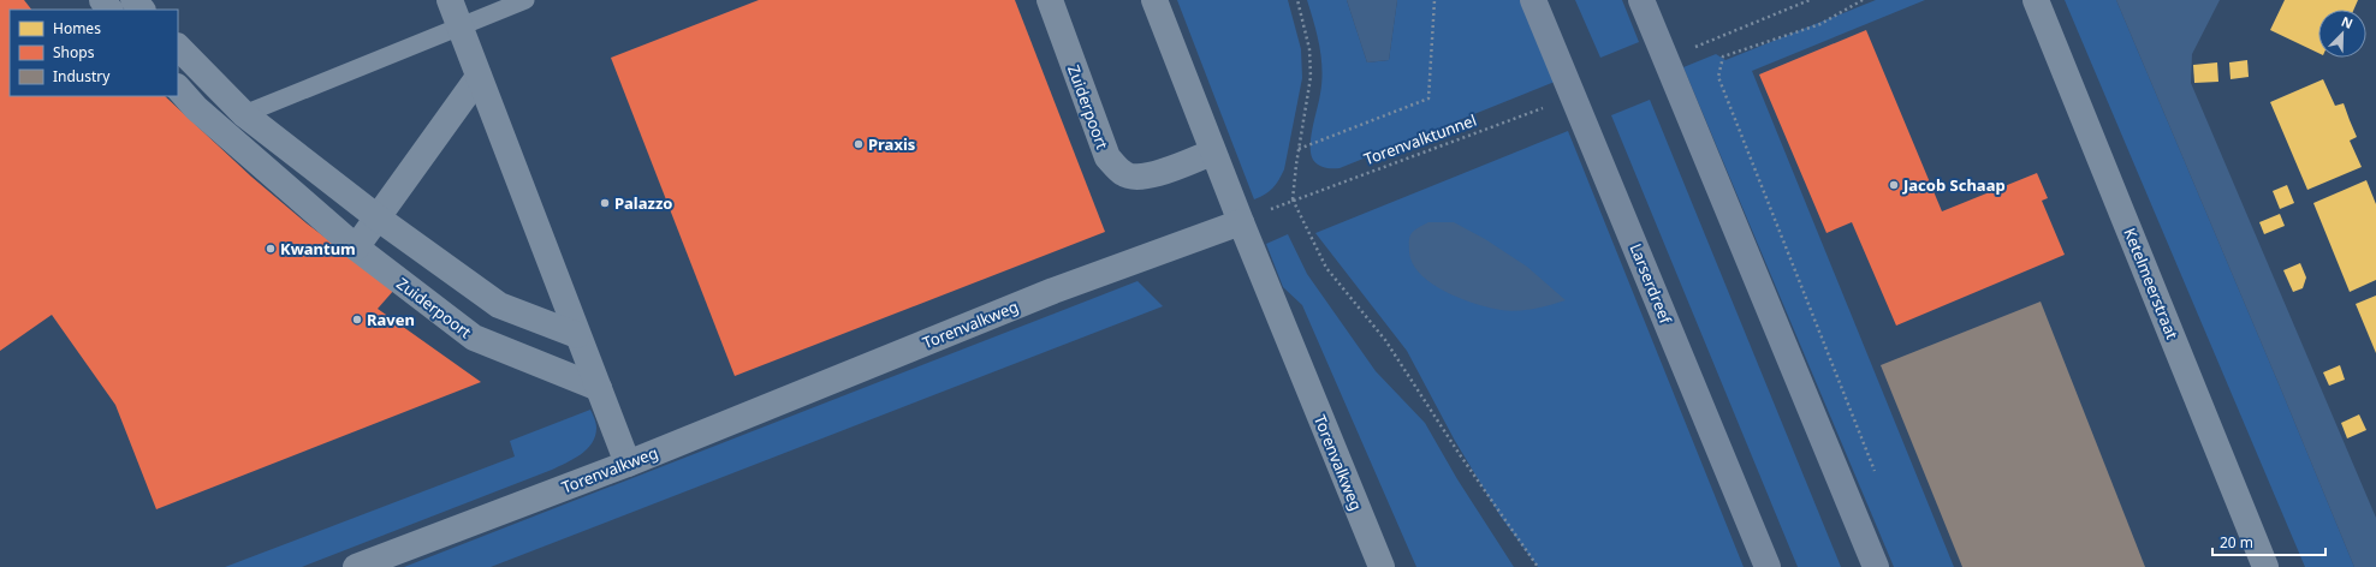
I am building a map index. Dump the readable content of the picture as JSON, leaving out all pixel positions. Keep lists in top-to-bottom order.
{
  "streets": {
    "main road": ["Larserdreef"],
    "street": ["Zuiderpoort", "Ketelmeerstraat", "Torenvalkweg"],
    "path": ["Torenvalktunnel"]
  },
  "places": [
    "Praxis",
    "Jacob Schaap",
    "Palazzo",
    "Kwantum",
    "Raven"
  ],
  "legend": ["Homes", "Shops", "Industry"],
  "scale_bar": "20 m",
  "north": "top right"
}
